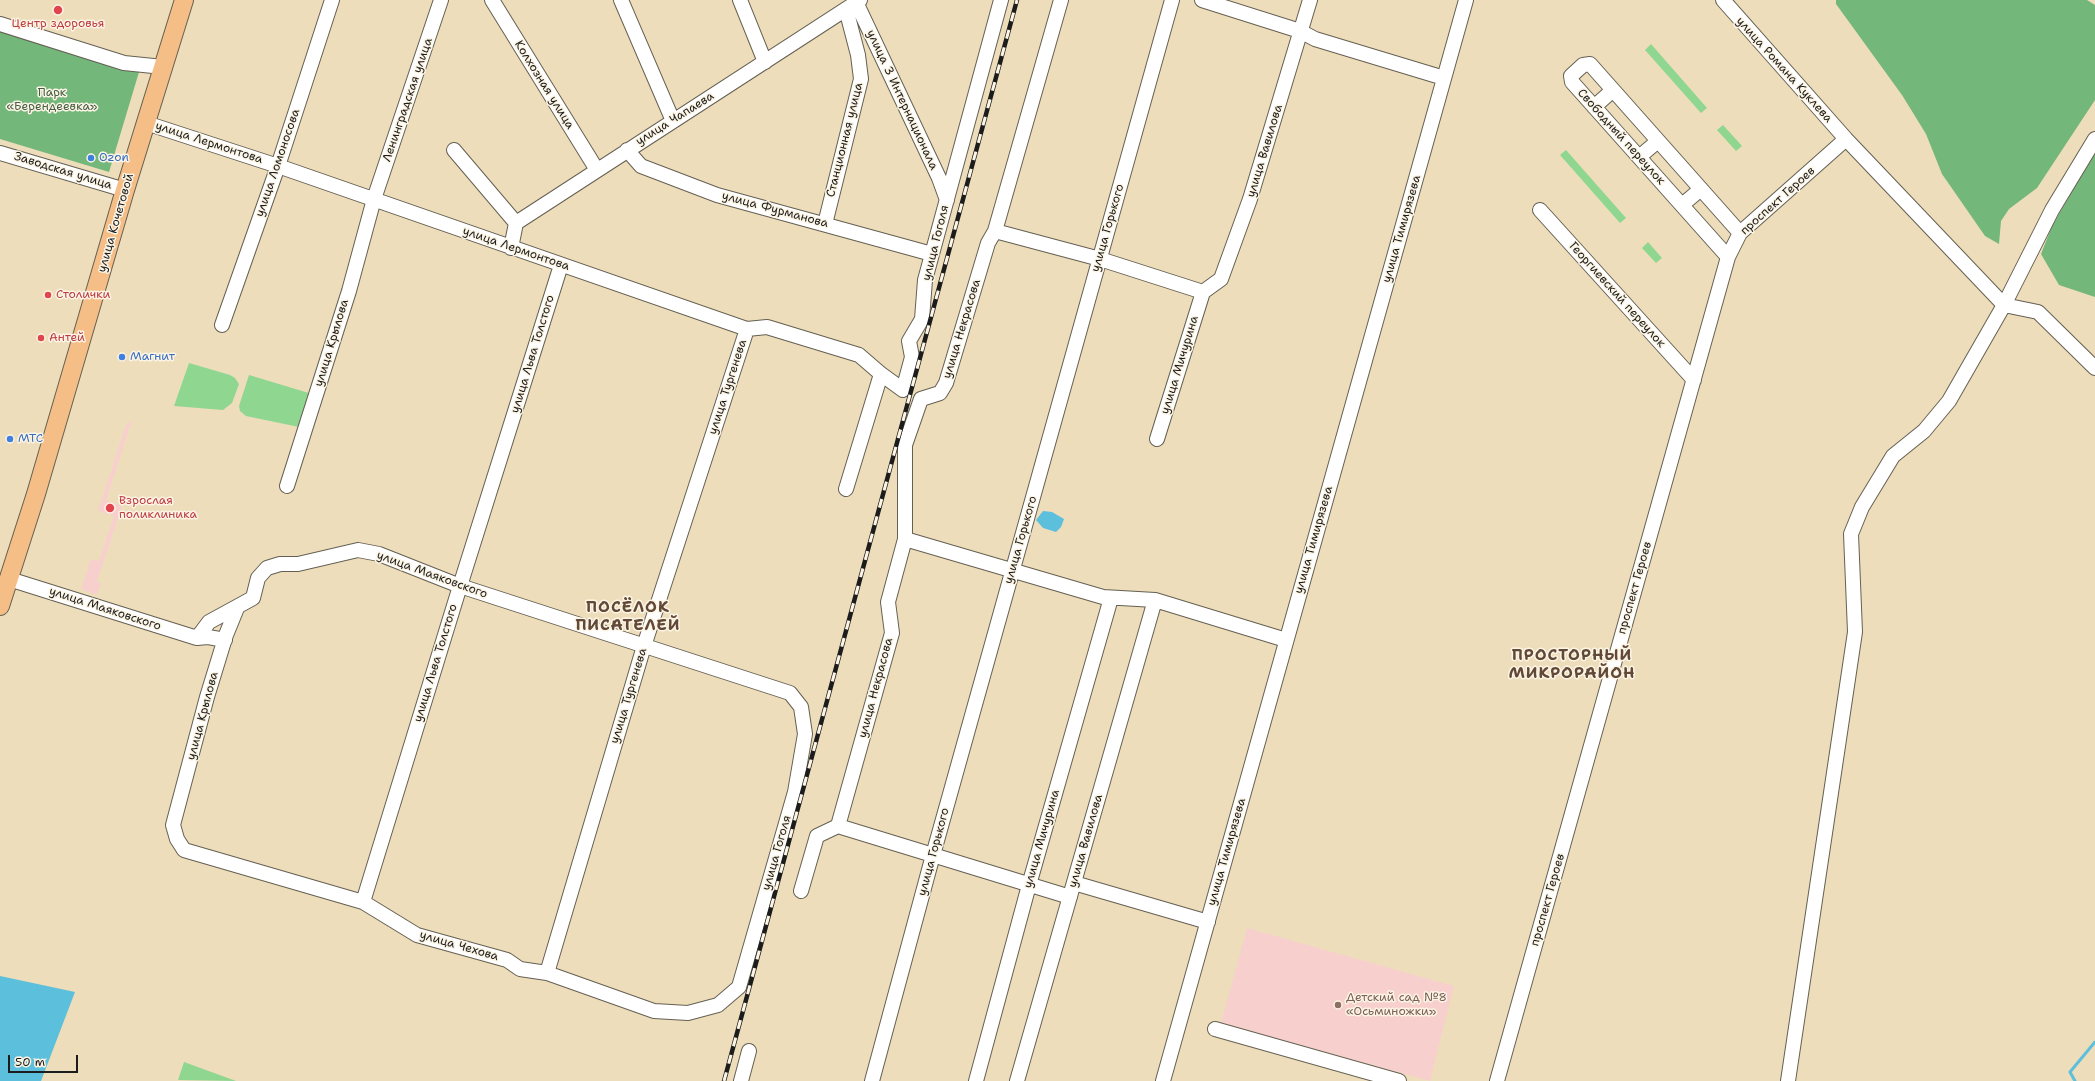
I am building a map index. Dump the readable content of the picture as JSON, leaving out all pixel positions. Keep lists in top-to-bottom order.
{
  "streets": {
    "main road": ["улица Кочетовой"],
    "street": [
      "улица Романа Куклева",
      "Колхозная улица",
      "Ленинградская улица",
      "улица 3 Интернационала",
      "улица Чапаева",
      "Свободный переулок",
      "Станционная улица",
      "улица Лермонтова",
      "улица Вавилова",
      "улица Ломоносова",
      "Заводская улица",
      "проспект Героев",
      "улица Фурманова",
      "улица Горького",
      "улица Тимирязева",
      "улица Гоголя",
      "Георгиевский переулок",
      "улица Некрасова",
      "улица Крылова",
      "улица Льва Толстого",
      "улица Мичурина",
      "улица Тургенева",
      "улица Маяковского",
      "улица Чехова"
    ]
  },
  "crossings": [
    ["улица Романа Куклева", "проспект Героев"],
    ["Колхозная улица", "улица Чапаева"],
    ["Ленинградская улица", "улица Лермонтова"],
    ["Ленинградская улица", "улица Крылова"],
    ["улица 3 Интернационала", "улица Чапаева"],
    ["улица 3 Интернационала", "Станционная улица"],
    ["улица 3 Интернационала", "улица Гоголя"],
    ["улица Чапаева", "Станционная улица"],
    ["улица Чапаева", "улица Фурманова"],
    ["Свободный переулок", "проспект Героев"],
    ["Станционная улица", "улица Фурманова"],
    ["улица Лермонтова", "улица Ломоносова"],
    ["улица Лермонтова", "улица Кочетовой"],
    ["улица Лермонтова", "улица Гоголя"],
    ["улица Лермонтова", "улица Крылова"],
    ["улица Лермонтова", "улица Льва Толстого"],
    ["улица Лермонтова", "улица Тургенева"],
    ["улица Вавилова", "улица Мичурина"],
    ["Заводская улица", "улица Кочетовой"],
    ["проспект Героев", "Георгиевский переулок"],
    ["улица Фурманова", "улица Гоголя"],
    ["улица Кочетовой", "улица Маяковского"],
    ["улица Гоголя", "улица Маяковского"],
    ["улица Гоголя", "улица Чехова"],
    ["улица Крылова", "улица Маяковского"],
    ["улица Крылова", "улица Чехова"],
    ["улица Льва Толстого", "улица Маяковского"],
    ["улица Льва Толстого", "улица Чехова"],
    ["улица Тургенева", "улица Маяковского"],
    ["улица Тургенева", "улица Чехова"]
  ],
  "districts": ["ПОСЁЛОК ПИСАТЕЛЕЙ", "ПРОСТОРНЫЙ МИКРОРАЙОН"],
  "parks": ["Парк «Берендеевка»"],
  "places": [
    "Центр здоровья",
    "Ozon",
    "Столички",
    "Антей",
    "Магнит",
    "МТС",
    "Взрослая поликлиника",
    "Детский сад №8 «Осьминожки»"
  ],
  "scale_bar": "50 m"
}
